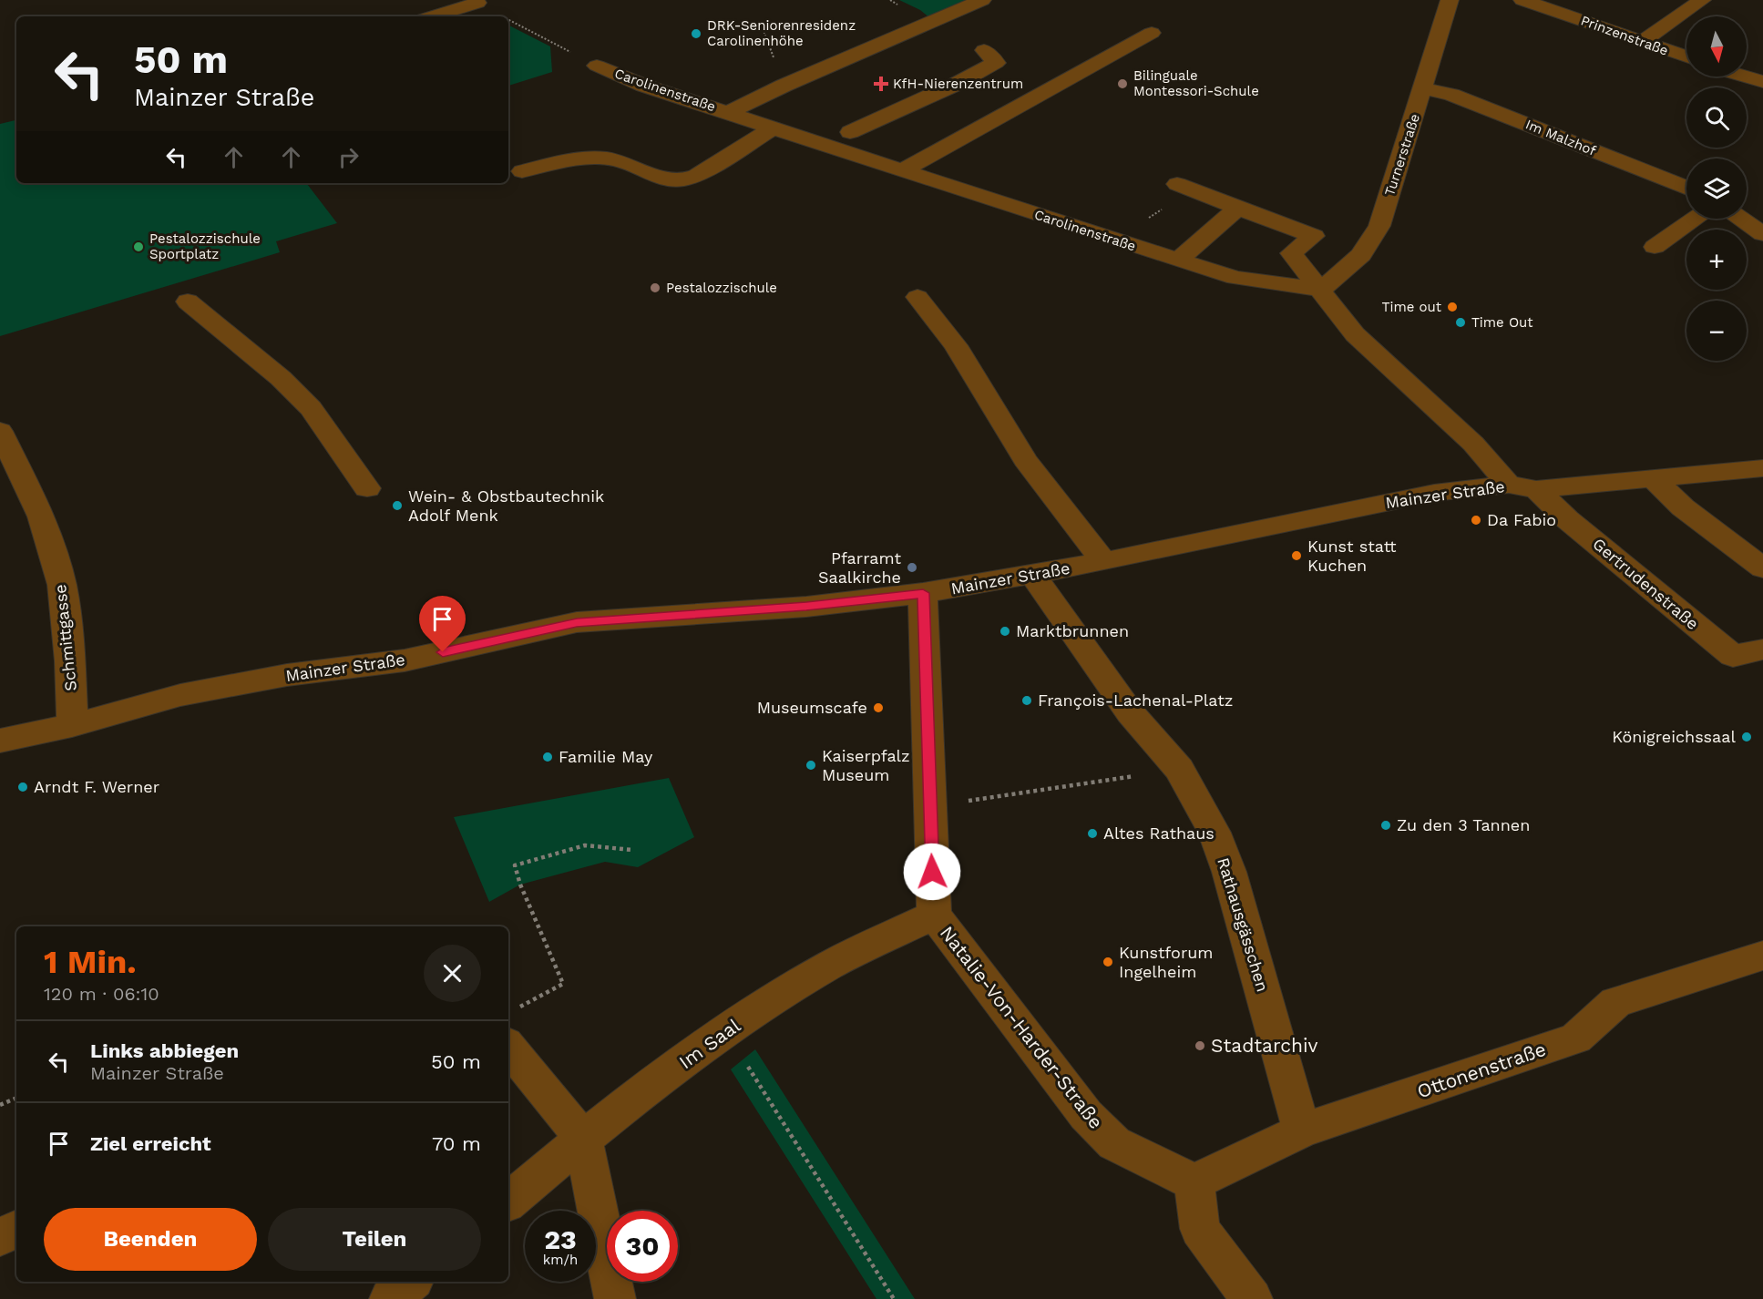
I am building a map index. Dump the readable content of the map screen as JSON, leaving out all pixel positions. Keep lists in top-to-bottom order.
{
  "streets": {
    "street": [
      "Prinzenstraße",
      "Carolinenstraße",
      "Im Malzhof",
      "Turnerstraße",
      "Mainzer Straße",
      "Gertrudenstraße",
      "Schmittgasse",
      "Rathausgässchen",
      "Natalie-Von-Harder-Straße",
      "Im Saal",
      "Ottonenstraße"
    ]
  },
  "crossings": [
    ["Carolinenstraße", "Turnerstraße"],
    ["Im Malzhof", "Turnerstraße"],
    ["Mainzer Straße", "Gertrudenstraße"],
    ["Mainzer Straße", "Schmittgasse"],
    ["Mainzer Straße", "Rathausgässchen"],
    ["Rathausgässchen", "Ottonenstraße"],
    ["Natalie-Von-Harder-Straße", "Im Saal"],
    ["Natalie-Von-Harder-Straße", "Ottonenstraße"]
  ],
  "places": {
    "other": [
      "DRK-Seniorenresidenz Carolinenhöhe",
      "Bilinguale Montessori-Schule",
      "Pestalozzischule Sportplatz",
      "Pestalozzischule",
      "Time out",
      "Time Out",
      "Wein- & Obstbautechnik Adolf Menk",
      "Da Fabio",
      "Kunst statt Kuchen",
      "Pfarramt Saalkirche",
      "Marktbrunnen",
      "François-Lachenal-Platz",
      "Museumscafe",
      "Königreichssaal",
      "Familie May",
      "Kaiserpfalz Museum",
      "Arndt F. Werner",
      "Zu den 3 Tannen",
      "Altes Rathaus",
      "Kunstforum Ingelheim",
      "Stadtarchiv"
    ],
    "health": ["KfH-Nierenzentrum"]
  },
  "north": "bottom",
  "page": {
    "map_buttons": ["+", "−"],
    "turn": ["50 m", "Mainzer Straße"],
    "heading": ["1 Min.", "120 m · 06:10"],
    "list": [
      {
        "name": "Links abbiegen",
        "note": "Mainzer Straße",
        "value": "50 m"
      },
      {
        "name": "Ziel erreicht",
        "value": "70 m"
      }
    ],
    "buttons": ["Beenden", "Teilen"],
    "speed": "23 km/h",
    "limit": "30"
  }
}
